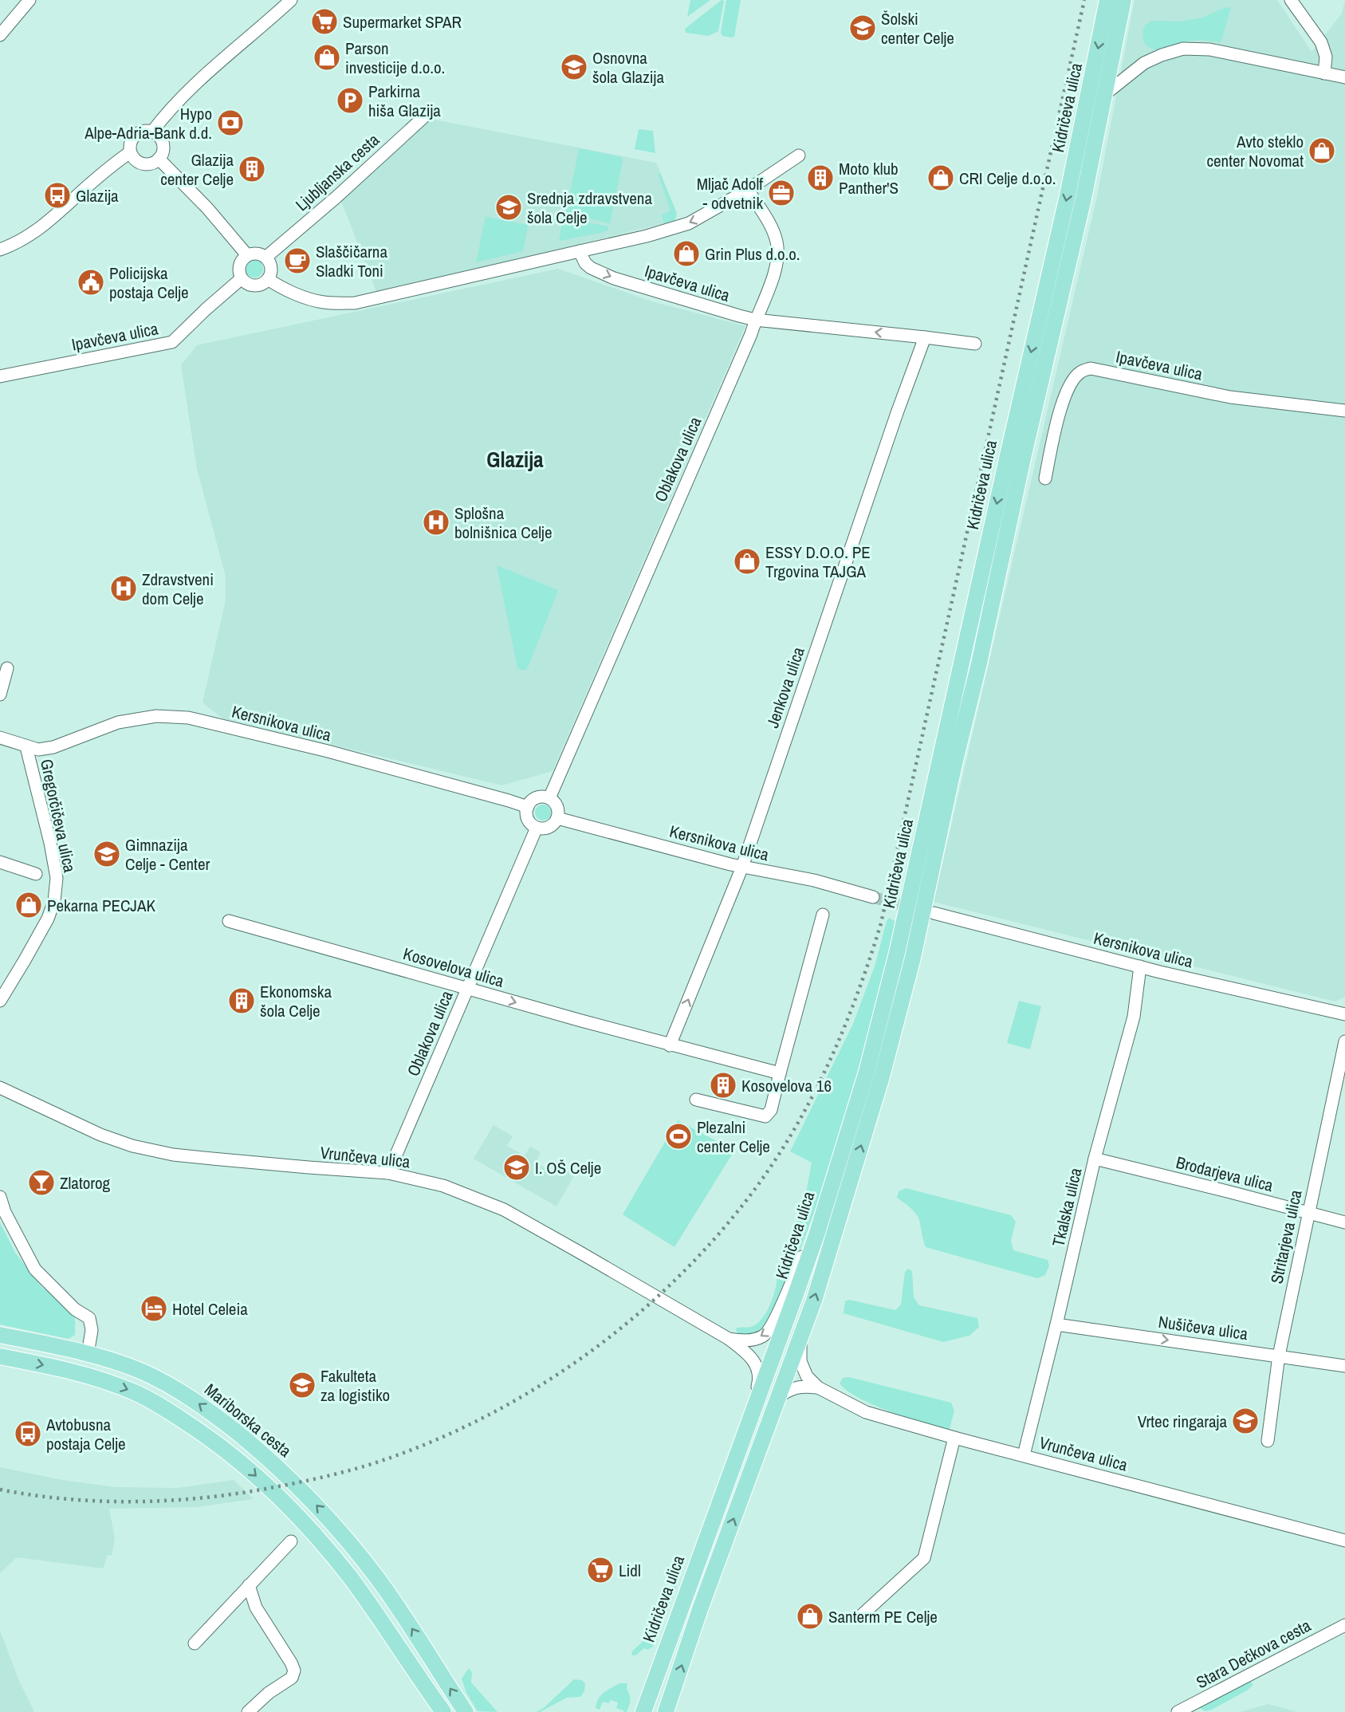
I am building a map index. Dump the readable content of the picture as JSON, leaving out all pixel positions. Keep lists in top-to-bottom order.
{
  "streets": {
    "main road": ["Kidričeva ulica", "Mariborska cesta"],
    "street": [
      "Ljubljanska cesta",
      "Ipavčeva ulica",
      "Oblakova ulica",
      "Jenkova ulica",
      "Kersnikova ulica",
      "Gregorčičeva ulica",
      "Kosovelova ulica",
      "Vrunčeva ulica",
      "Brodarjeva ulica",
      "Tkalska ulica",
      "Stritarjeva ulica",
      "Nušičeva ulica",
      "Stara Dečkova cesta"
    ]
  },
  "crossings": [
    ["Kidričeva ulica", "Vrunčeva ulica"],
    ["Ljubljanska cesta", "Ipavčeva ulica"],
    ["Ipavčeva ulica", "Oblakova ulica"],
    ["Ipavčeva ulica", "Jenkova ulica"],
    ["Oblakova ulica", "Kersnikova ulica"],
    ["Oblakova ulica", "Kosovelova ulica"],
    ["Oblakova ulica", "Vrunčeva ulica"],
    ["Jenkova ulica", "Kersnikova ulica"],
    ["Jenkova ulica", "Kosovelova ulica"],
    ["Kersnikova ulica", "Gregorčičeva ulica"],
    ["Kersnikova ulica", "Tkalska ulica"],
    ["Vrunčeva ulica", "Tkalska ulica"],
    ["Brodarjeva ulica", "Tkalska ulica"],
    ["Brodarjeva ulica", "Stritarjeva ulica"],
    ["Tkalska ulica", "Nušičeva ulica"],
    ["Stritarjeva ulica", "Nušičeva ulica"]
  ],
  "one_way": ["Kosovelova ulica", "Nušičeva ulica"],
  "districts": ["Glazija"],
  "places": {
    "supermarket": ["Supermarket SPAR", "Lidl"],
    "school or university": [
      "Šolski center Celje",
      "Osnovna šola Glazija",
      "Srednja zdravstvena šola Celje",
      "Gimnazija Celje - Center",
      "I. OŠ Celje",
      "Fakulteta za logistiko",
      "Vrtec ringaraja"
    ],
    "shop": [
      "Parson investicije d.o.o.",
      "Avto steklo center Novomat",
      "CRI Celje d.o.o.",
      "Grin Plus d.o.o.",
      "ESSY D.O.O. PE Trgovina TAJGA",
      "Pekarna PECJAK",
      "Santerm PE Celje"
    ],
    "parking": ["Parkirna hiša Glazija"],
    "bank": ["Hypo Alpe-Adria-Bank d.d."],
    "building": [
      "Glazija center Celje",
      "Moto klub Panther'S",
      "Ekonomska šola Celje",
      "Kosovelova 16"
    ],
    "office": ["Mljač Adolf - odvetnik"],
    "bus stop": ["Glazija", "Avtobusna postaja Celje"],
    "cafe": ["Slaščičarna Sladki Toni"],
    "public building": ["Policijska postaja Celje"],
    "hospital": ["Splošna bolnišnica Celje", "Zdravstveni dom Celje"],
    "sports": ["Plezalni center Celje"],
    "bar": ["Zlatorog"],
    "hotel": ["Hotel Celeia"]
  }
}
